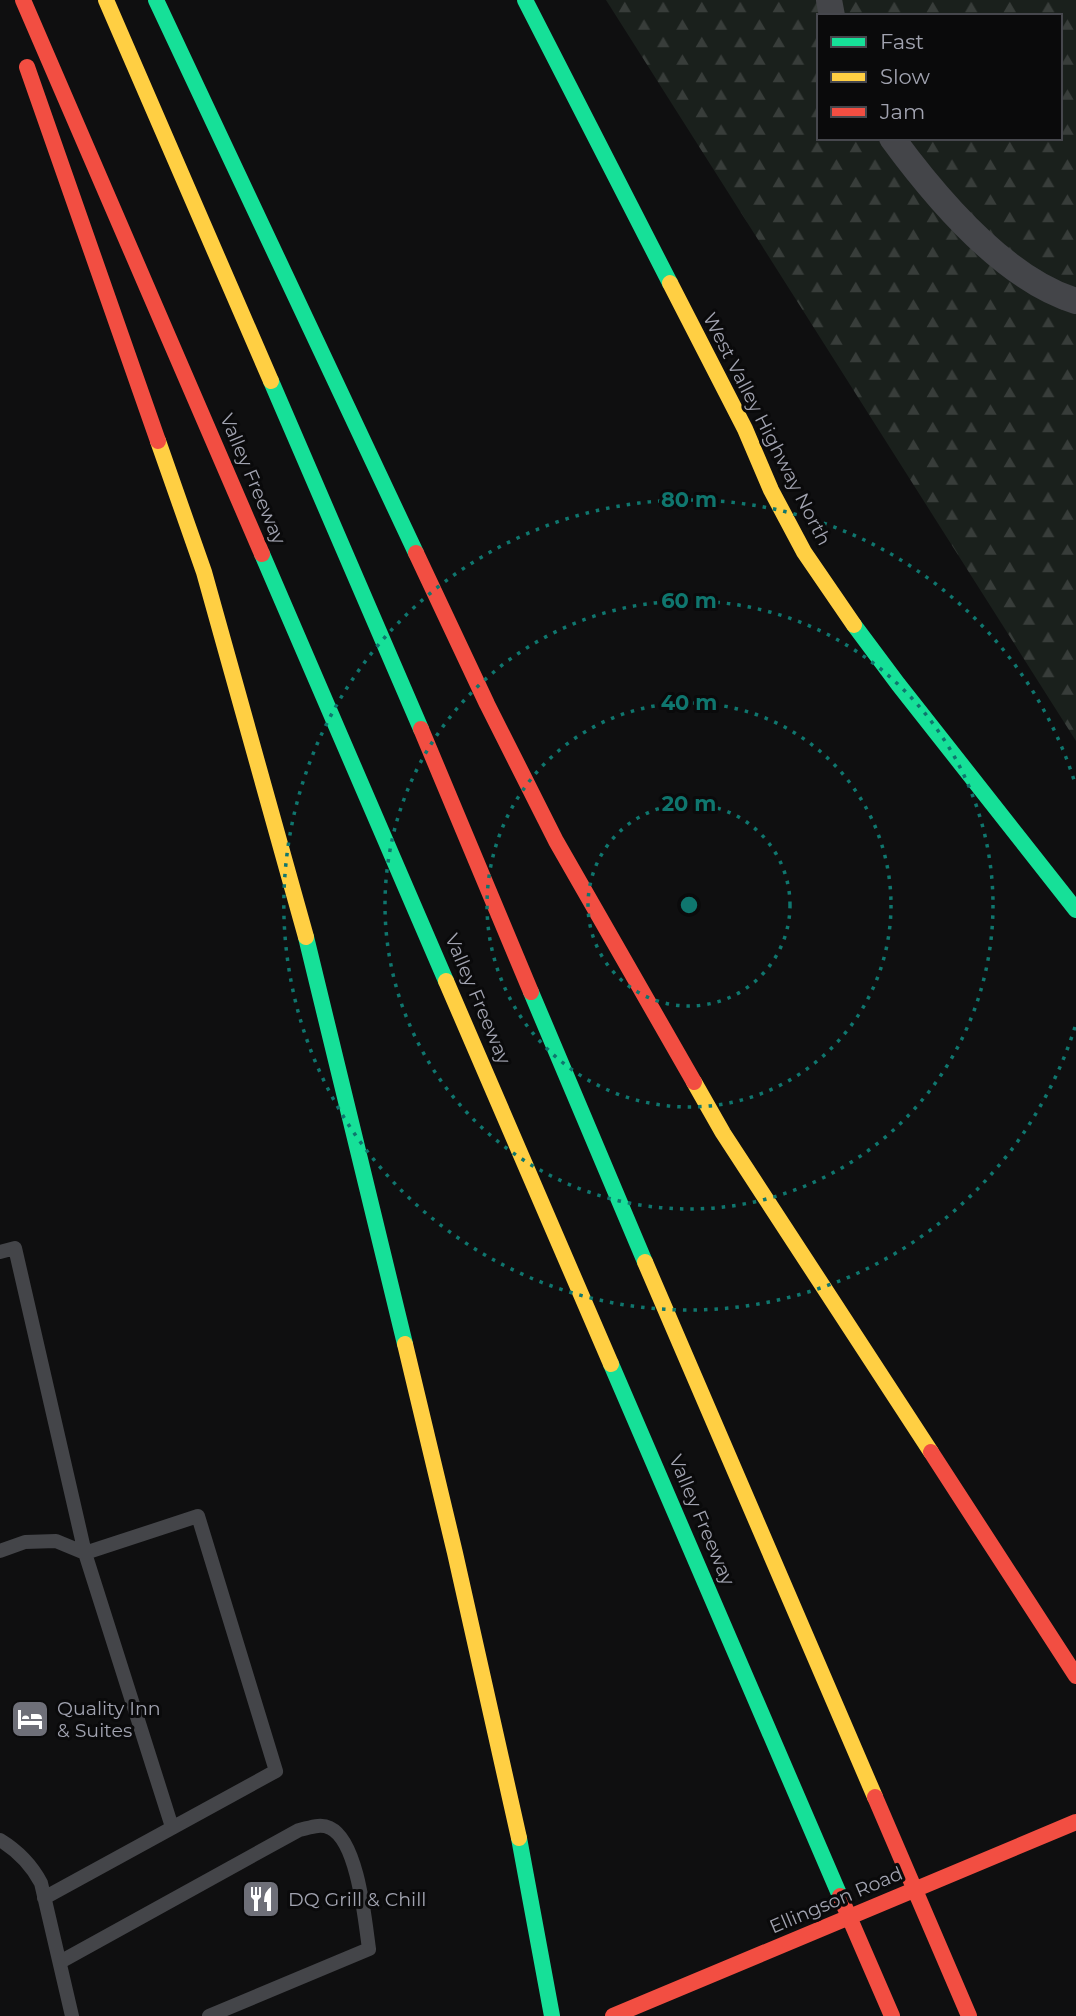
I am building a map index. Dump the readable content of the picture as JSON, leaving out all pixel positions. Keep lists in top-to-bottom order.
{
  "streets": {
    "main road": ["West Valley Highway North", "Valley Freeway", "Ellingson Road"]
  },
  "places": {
    "hotel": ["Quality Inn & Suites"],
    "restaurant": ["DQ Grill & Chill"]
  },
  "legend": ["Fast", "Slow", "Jam"],
  "rings": [
    "80 m",
    "60 m",
    "40 m",
    "20 m"
  ]
}
